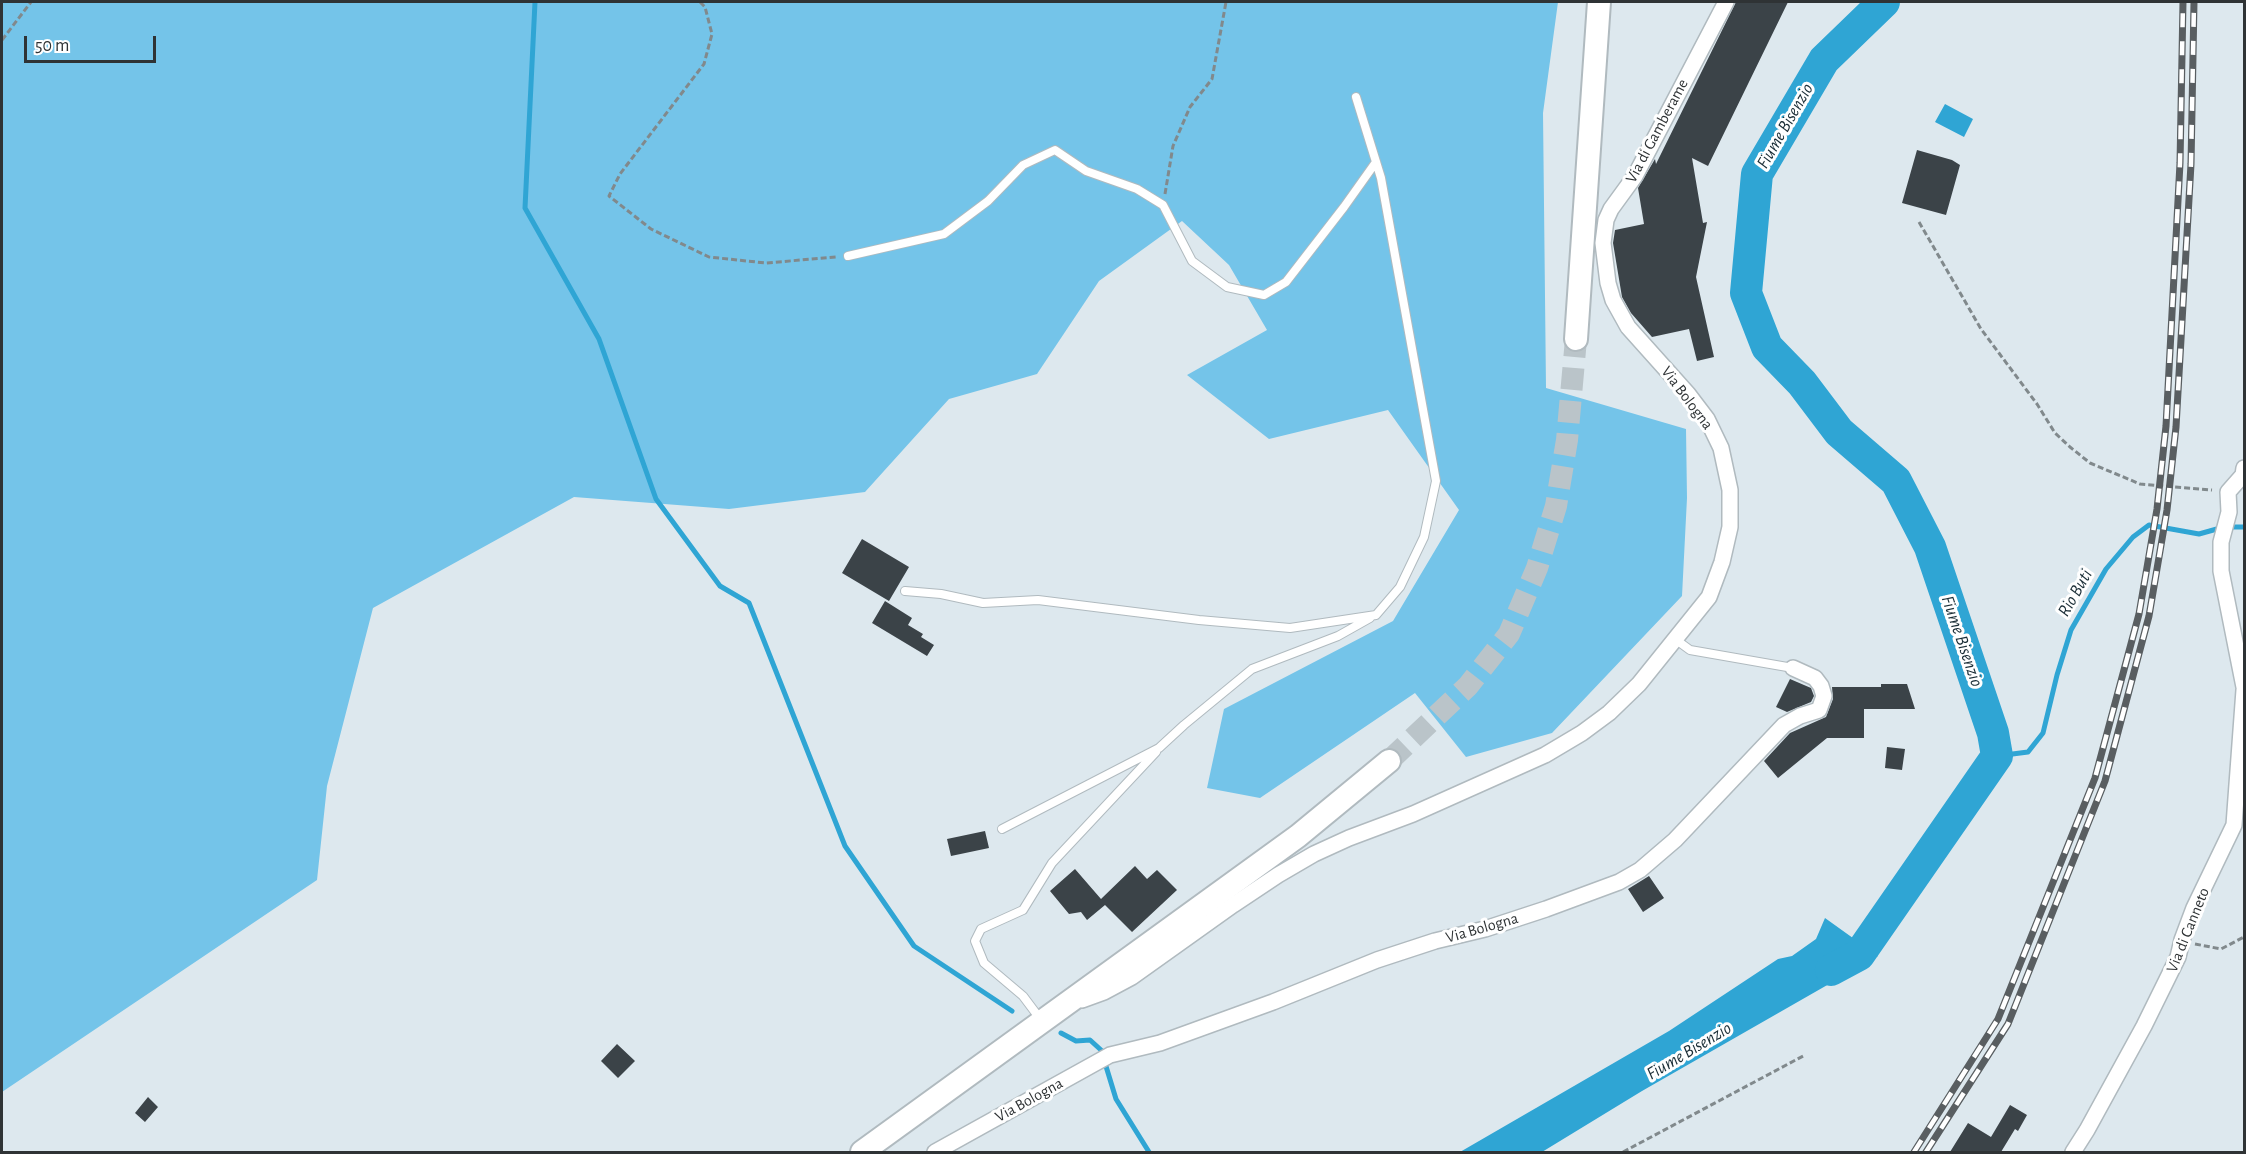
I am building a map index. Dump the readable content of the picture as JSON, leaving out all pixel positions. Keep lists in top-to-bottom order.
{
  "streets": {
    "main road": ["Via Bologna"],
    "street": ["Via di Gamberame", "Via di Canneto"]
  },
  "crossings": [
    ["Via di Gamberame", "Via Bologna"]
  ],
  "water": ["Fiume Bisenzio", "Rio Buti"],
  "scale_bar": "50 m"
}
